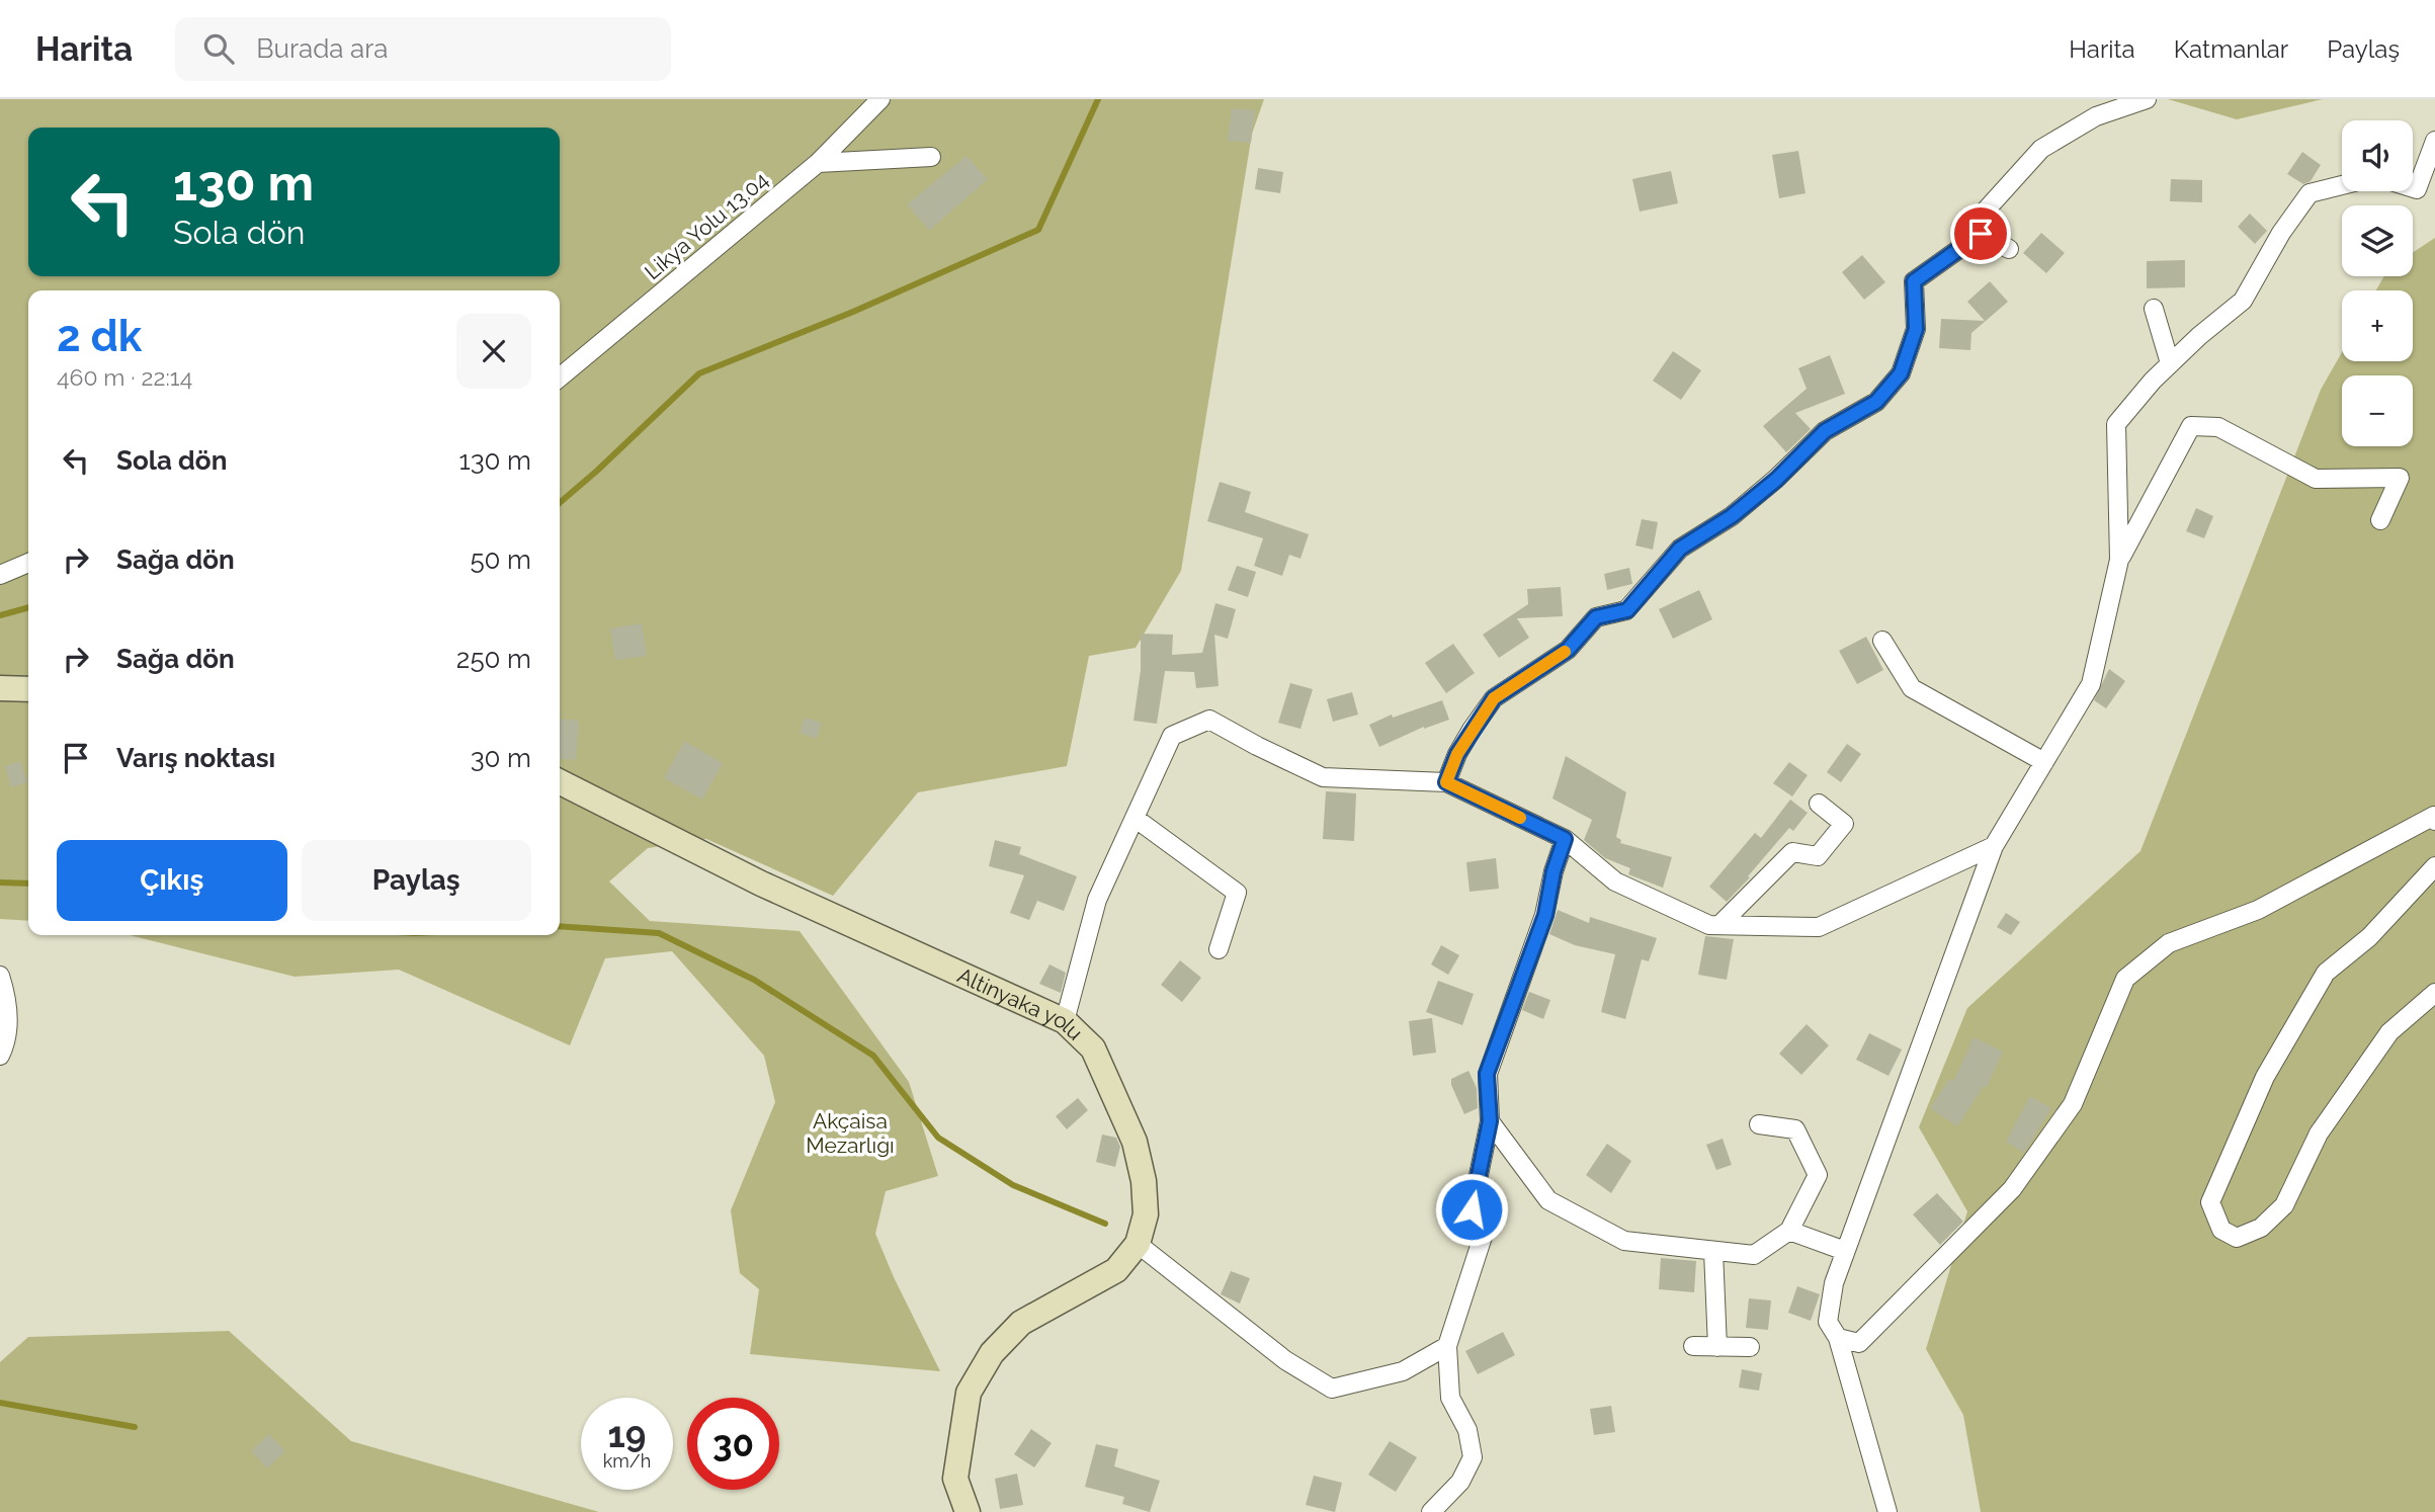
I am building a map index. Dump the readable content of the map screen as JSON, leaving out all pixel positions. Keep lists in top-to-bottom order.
{
  "streets": {
    "main road": ["Altinyaka yolu"],
    "street": ["Likya Yolu 13.04"]
  },
  "parks": ["Akçaisa Mezarlığı"],
  "page": {
    "header": "Harita",
    "search": "Burada ara",
    "nav": ["Harita", "Katmanlar", "Paylaş"],
    "map_buttons": ["+", "−"],
    "turn": ["130 m", "Sola dön"],
    "heading": ["2 dk", "460 m · 22:14"],
    "list": [
      {
        "name": "Sola dön",
        "value": "130 m"
      },
      {
        "name": "Sağa dön",
        "value": "50 m"
      },
      {
        "name": "Sağa dön",
        "value": "250 m"
      },
      {
        "name": "Varış noktası",
        "value": "30 m"
      }
    ],
    "buttons": ["Çıkış", "Paylaş"],
    "speed": "19 km/h",
    "limit": "30"
  }
}
